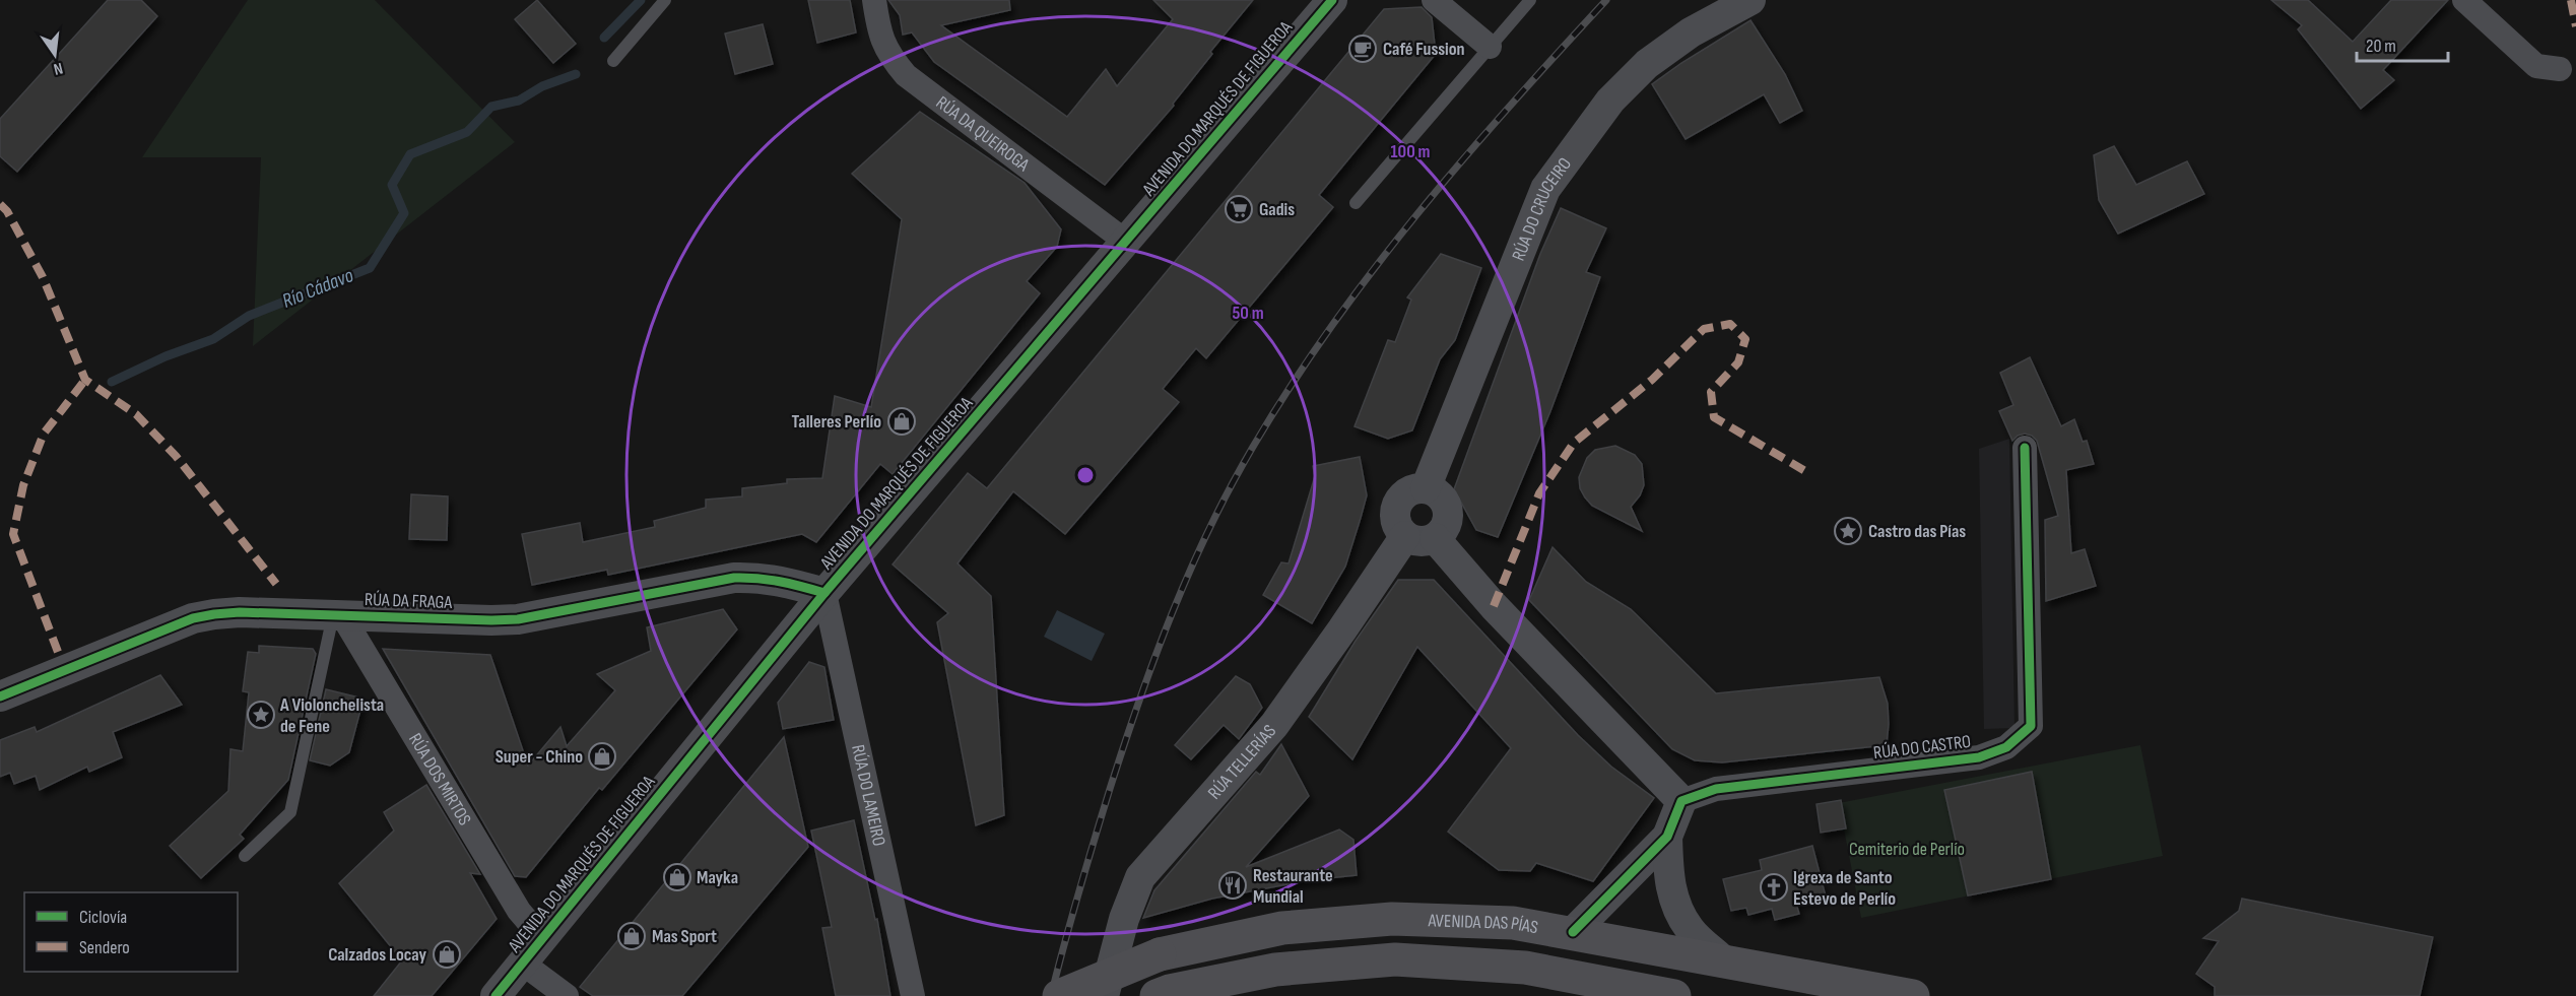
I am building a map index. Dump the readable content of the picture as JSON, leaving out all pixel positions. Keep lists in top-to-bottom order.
{
  "streets": {
    "highway": ["AVENIDA DAS PÍAS"],
    "street": [
      "AVENIDA DO MARQUÉS DE FIGUEROA",
      "RÚA DA QUEIROGA",
      "RÚA DO CRUCEIRO",
      "RÚA DA FRAGA",
      "RÚA DO CASTRO",
      "RÚA TELLERÍAS",
      "RÚA DOS MIRTOS",
      "RÚA DO LAMEIRO"
    ]
  },
  "crossings": [
    ["AVENIDA DO MARQUÉS DE FIGUEROA", "RÚA DA QUEIROGA"],
    ["AVENIDA DO MARQUÉS DE FIGUEROA", "RÚA DA FRAGA"],
    ["AVENIDA DO MARQUÉS DE FIGUEROA", "RÚA DOS MIRTOS"],
    ["AVENIDA DO MARQUÉS DE FIGUEROA", "RÚA DO LAMEIRO"],
    ["RÚA DO CRUCEIRO", "RÚA TELLERÍAS"],
    ["RÚA DA FRAGA", "RÚA DOS MIRTOS"],
    ["RÚA DA FRAGA", "RÚA DO LAMEIRO"]
  ],
  "water": ["Río Cádavo"],
  "parks": ["Cemiterio de Perlío"],
  "places": {
    "cafe": ["Café Fussion"],
    "supermarket": ["Gadis"],
    "shop": [
      "Talleres Perlío",
      "Super - Chino",
      "Mayka",
      "Mas Sport",
      "Calzados Locay"
    ],
    "place": ["Castro das Pías", "A Violonchelista de Fene"],
    "restaurant": ["Restaurante Mundial"],
    "church": ["Igrexa de Santo Estevo de Perlío"]
  },
  "legend": ["Ciclovía", "Sendero"],
  "scale_bar": "20 m",
  "north": "bottom",
  "rings": ["100 m", "50 m"]
}
